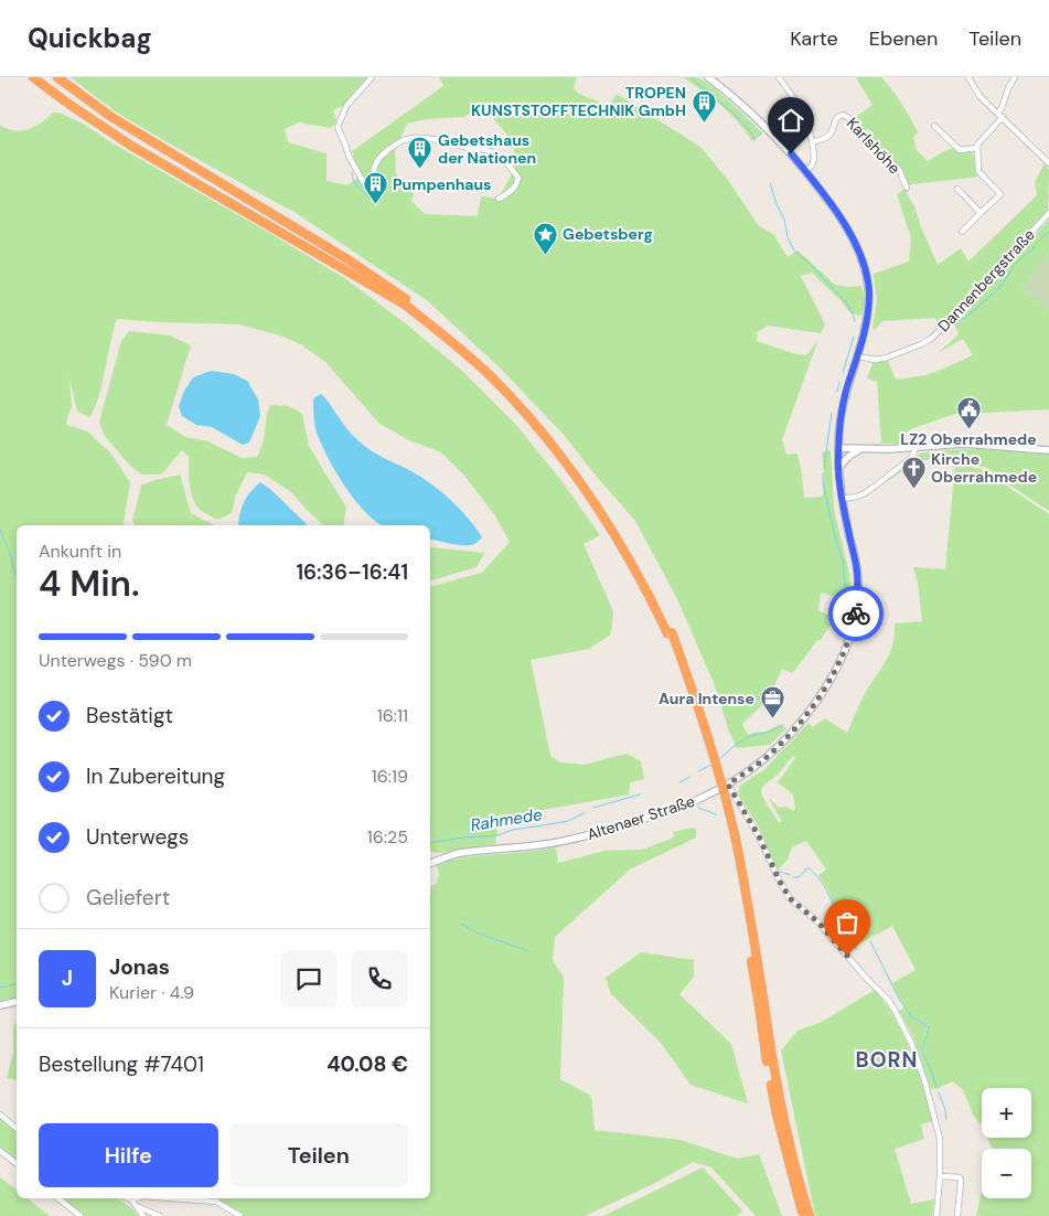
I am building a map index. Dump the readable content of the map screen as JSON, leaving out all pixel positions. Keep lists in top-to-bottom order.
{
  "streets": {
    "main road": ["Altenaer Straße"],
    "street": ["Karlshöhe", "Dannenbergstraße"]
  },
  "crossings": [
    ["Dannenbergstraße", "Altenaer Straße"]
  ],
  "districts": ["BORN"],
  "water": ["Rahmede"],
  "places": {
    "building": ["TROPEN KUNSTSTOFFTECHNIK GmbH", "Gebetshaus der Nationen", "Pumpenhaus"],
    "place": ["Gebetsberg"],
    "public building": ["LZ2 Oberrahmede"],
    "church": ["Kirche Oberrahmede"],
    "office": ["Aura Intense"]
  },
  "page": {
    "header": "Quickbag",
    "nav": ["Karte", "Ebenen", "Teilen"],
    "heading": ["4 Min.", "Ankunft in", "16:36–16:41"],
    "panel": [
      "Jonas",
      "Kurier · 4.9",
      "Bestellung #7401",
      "40.08 €"
    ],
    "bar": "Unterwegs · 590 m",
    "list": [
      ["Bestätigt", "16:11"],
      ["In Zubereitung", "16:19"],
      ["Unterwegs", "16:25"],
      "Geliefert"
    ],
    "round": "J",
    "map_buttons": ["+", "−"],
    "buttons": ["Hilfe", "Teilen"]
  }
}
